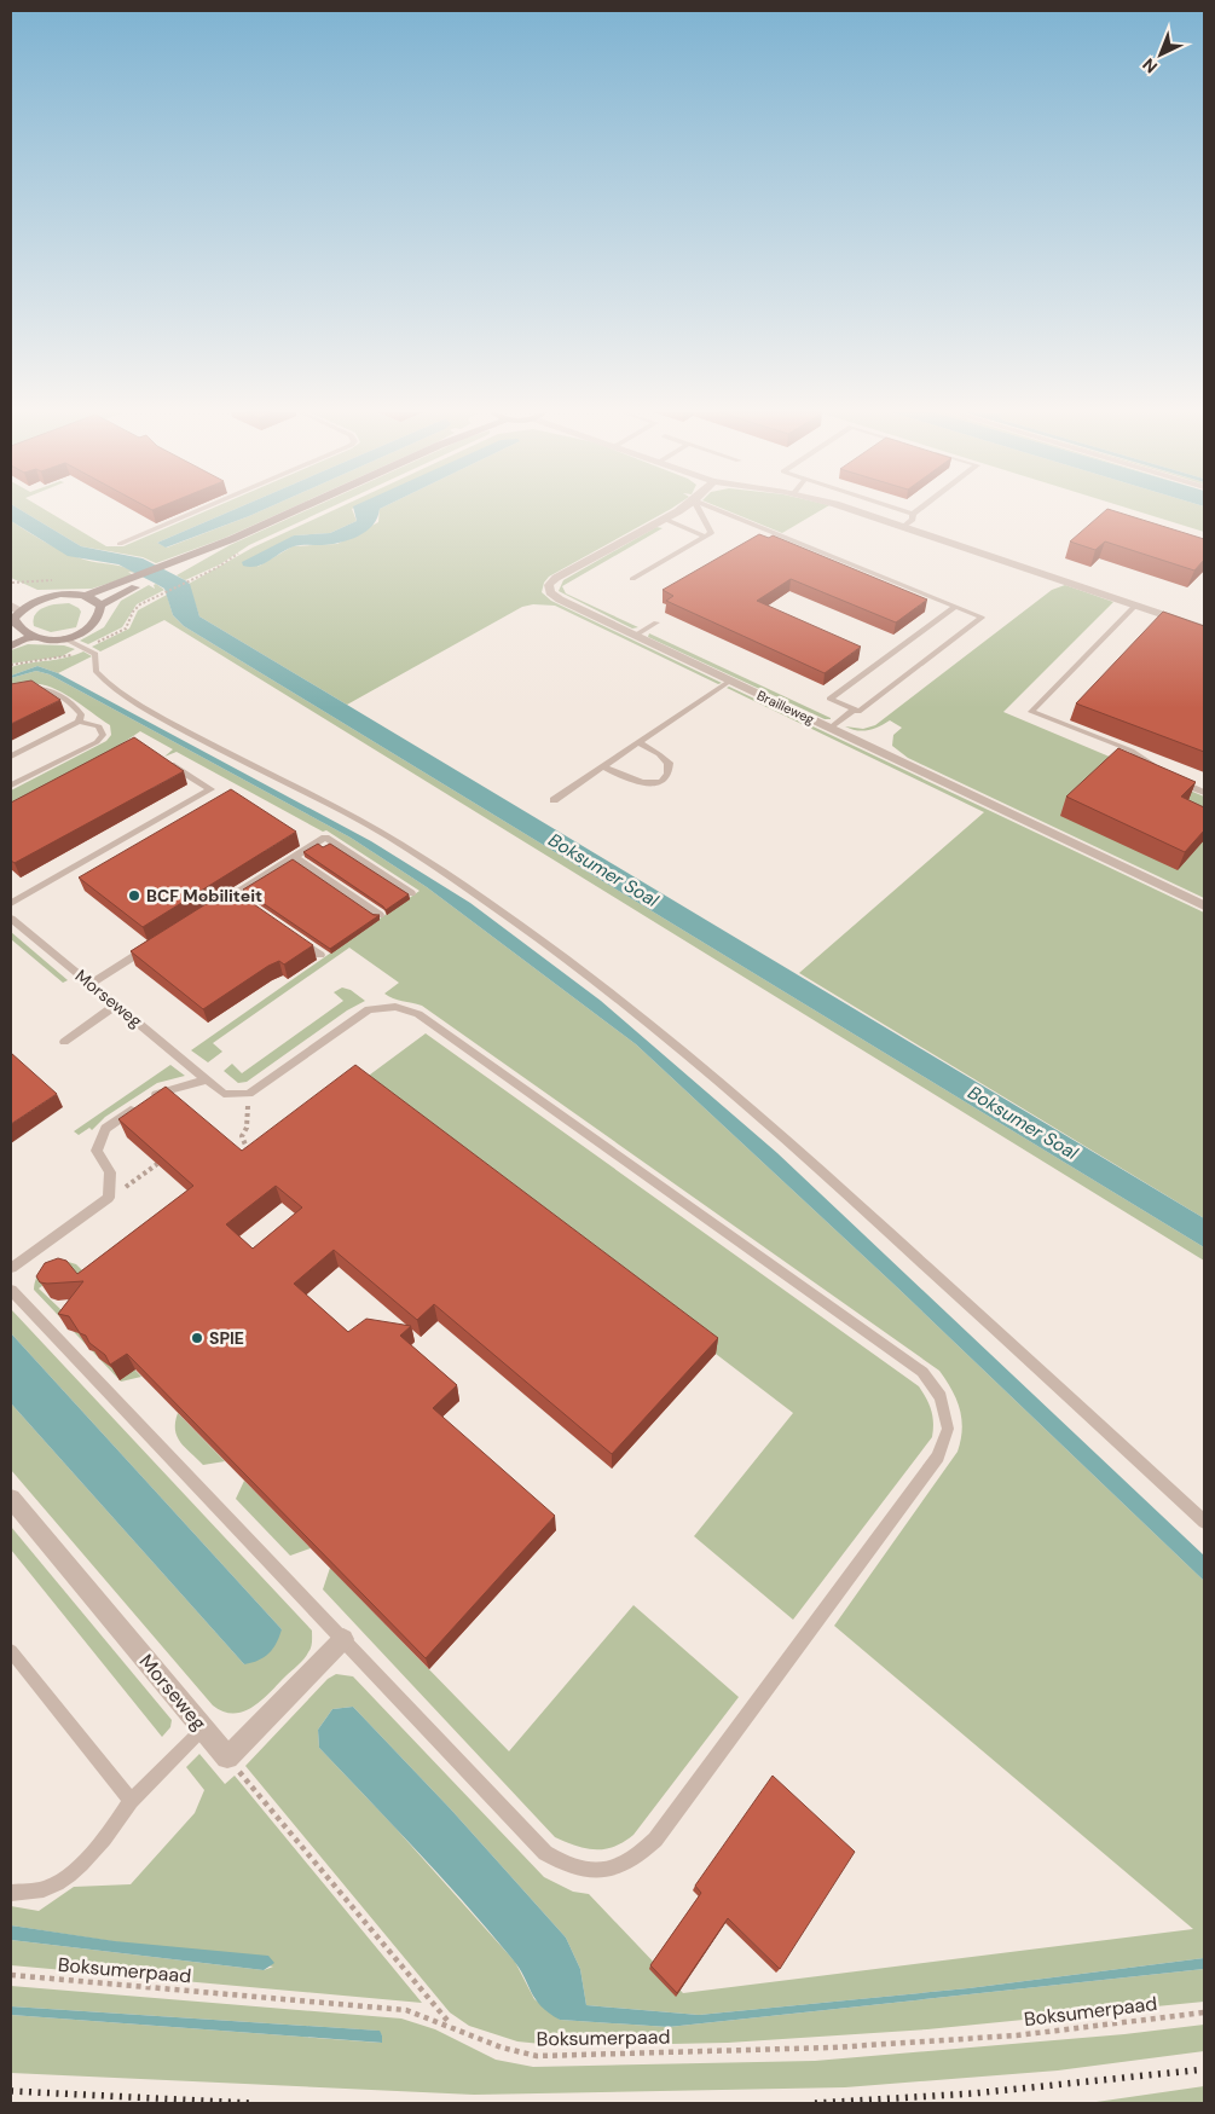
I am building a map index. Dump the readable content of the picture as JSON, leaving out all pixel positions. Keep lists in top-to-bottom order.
{
  "streets": {
    "street": ["Brailleweg", "Morseweg"],
    "path": ["Boksumerpaad"]
  },
  "water": ["Boksumer Soal"],
  "places": ["BCF Mobiliteit", "SPIE"],
  "north": "bottom left"
}
